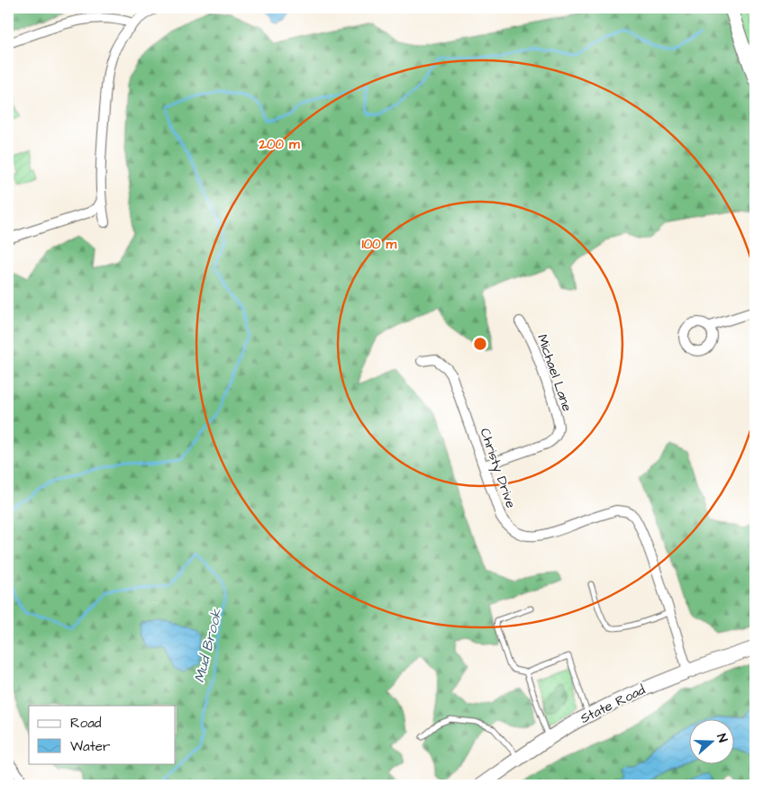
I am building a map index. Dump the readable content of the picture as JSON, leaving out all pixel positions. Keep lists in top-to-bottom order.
{
  "streets": {
    "main road": ["State Road"],
    "street": ["Michael Lane", "Christy Drive"]
  },
  "crossings": [
    ["Michael Lane", "Christy Drive"],
    ["Christy Drive", "State Road"]
  ],
  "water": ["Mud Brook"],
  "legend": ["Road", "Water"],
  "north": "right",
  "rings": ["200 m", "100 m"]
}
